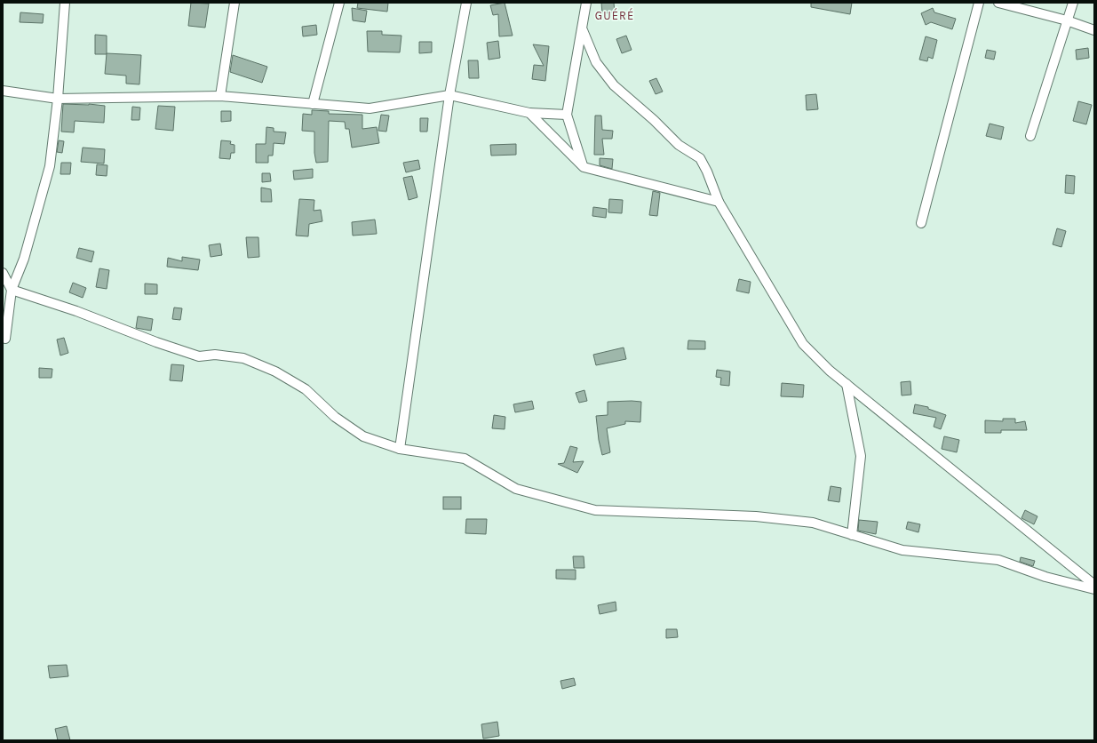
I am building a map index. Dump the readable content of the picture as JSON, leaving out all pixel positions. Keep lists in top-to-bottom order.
{
  "districts": ["GUÉRÉ"]
}
